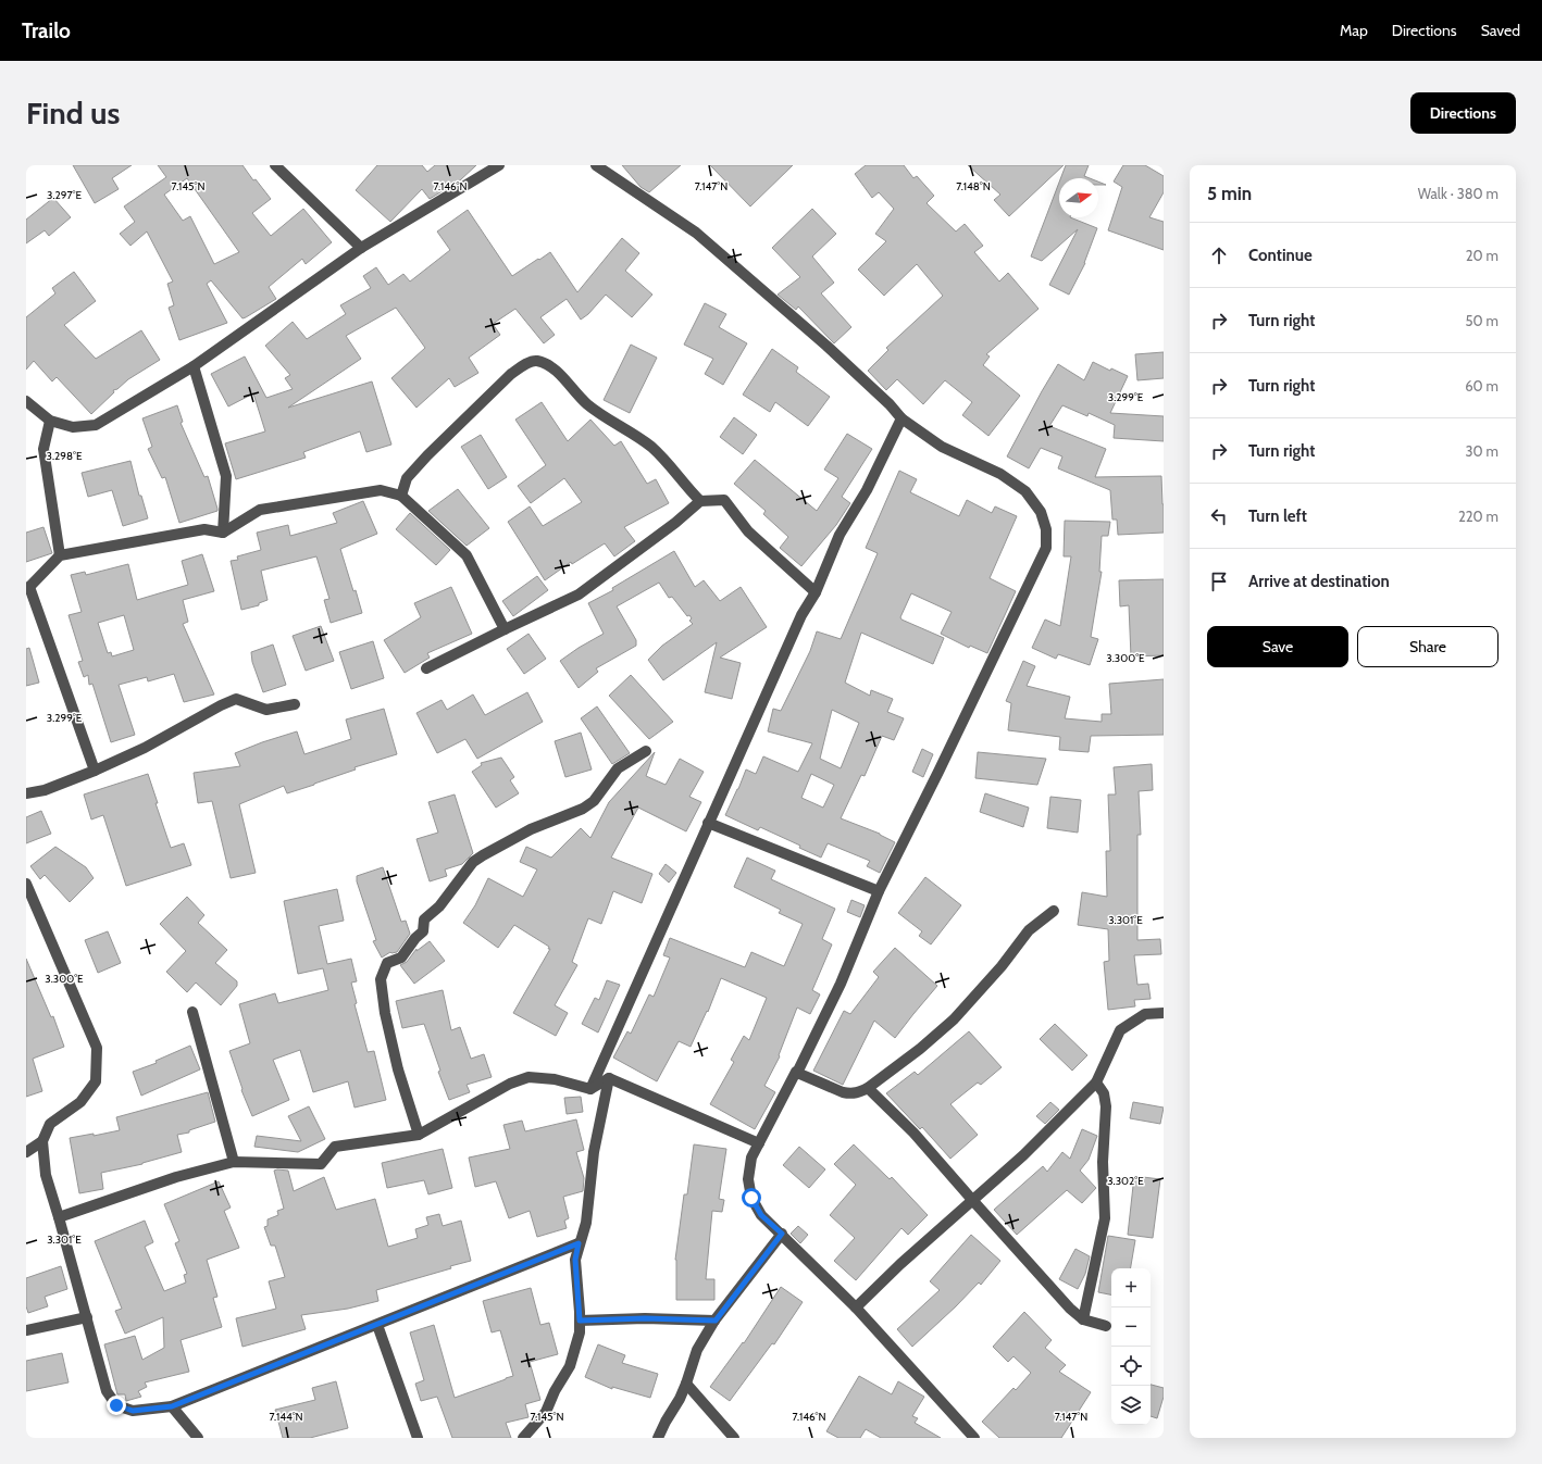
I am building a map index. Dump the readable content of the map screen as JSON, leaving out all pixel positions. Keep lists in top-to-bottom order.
{
  "north": "right",
  "page": {
    "header": "Trailo",
    "nav": ["Map", "Directions", "Saved"],
    "buttons": [
      "Directions",
      ["Save", "Share"]
    ],
    "title": "Find us",
    "heading": ["5 min", "Walk · 380 m"],
    "list": [
      ["Continue", "20 m"],
      ["Turn right", "50 m"],
      ["Turn right", "60 m"],
      ["Turn right", "30 m"],
      ["Turn left", "220 m"],
      "Arrive at destination"
    ],
    "map_buttons": ["+", "−"]
  },
  "coordinates": [
    "7.145°N",
    "7.146°N",
    "7.147°N",
    "7.148°N",
    "3.297°E",
    "3.299°E",
    "3.298°E",
    "3.300°E",
    "3.301°E",
    "3.302°E",
    "7.144°N"
  ]
}
